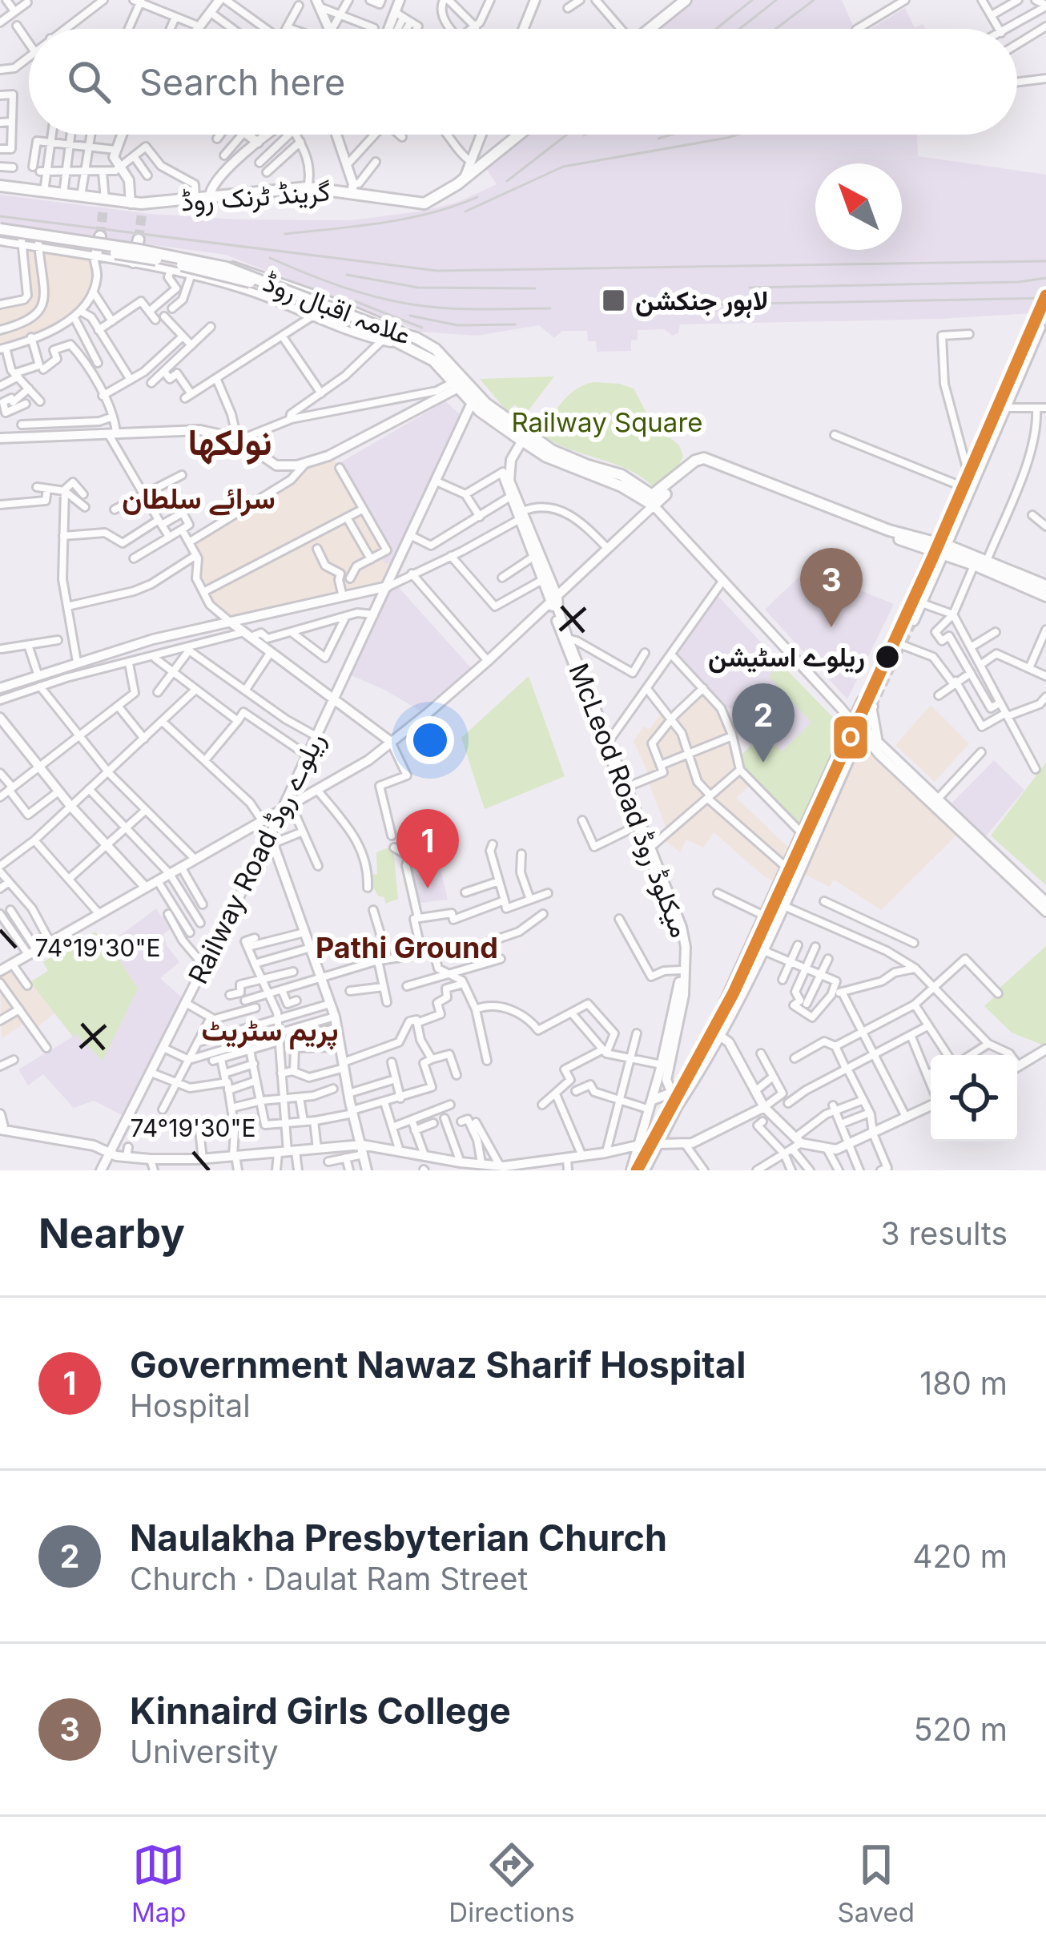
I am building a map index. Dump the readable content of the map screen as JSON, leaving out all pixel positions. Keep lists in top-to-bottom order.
{
  "streets": {
    "main road": [
      "گرینڈ ٹرنک روڈ",
      "علامہ اقبال روڈ",
      "McLeod Road میکلوڈ روڈ",
      "Railway Road ریلوے روڈ"
    ]
  },
  "crossings": [
    ["علامہ اقبال روڈ", "McLeod Road میکلوڈ روڈ"],
    ["علامہ اقبال روڈ", "Railway Road ریلوے روڈ"]
  ],
  "districts": [
    "نولکھا",
    "سرائے سلطان",
    "Pathi Ground",
    "پریم سٹریٹ"
  ],
  "parks": ["Railway Square"],
  "places": {
    "transit": ["لاہور جنکشن"],
    "other": ["ریلوے اسٹیشن"]
  },
  "lines": ["transit line O"],
  "north": "top left",
  "page": {
    "search": "Search here",
    "pins": ["3", "2", "1"],
    "heading": ["Nearby", "3 results"],
    "list": [
      {
        "mark": "1",
        "name": "Government Nawaz Sharif Hospital",
        "note": "Hospital",
        "value": "180 m"
      },
      {
        "mark": "2",
        "name": "Naulakha Presbyterian Church",
        "note": "Church · Daulat Ram Street",
        "value": "420 m"
      },
      {
        "mark": "3",
        "name": "Kinnaird Girls College",
        "note": "University",
        "value": "520 m"
      }
    ],
    "nav": ["Map", "Directions", "Saved"]
  },
  "coordinates": ["74°19'30\"E"]
}
